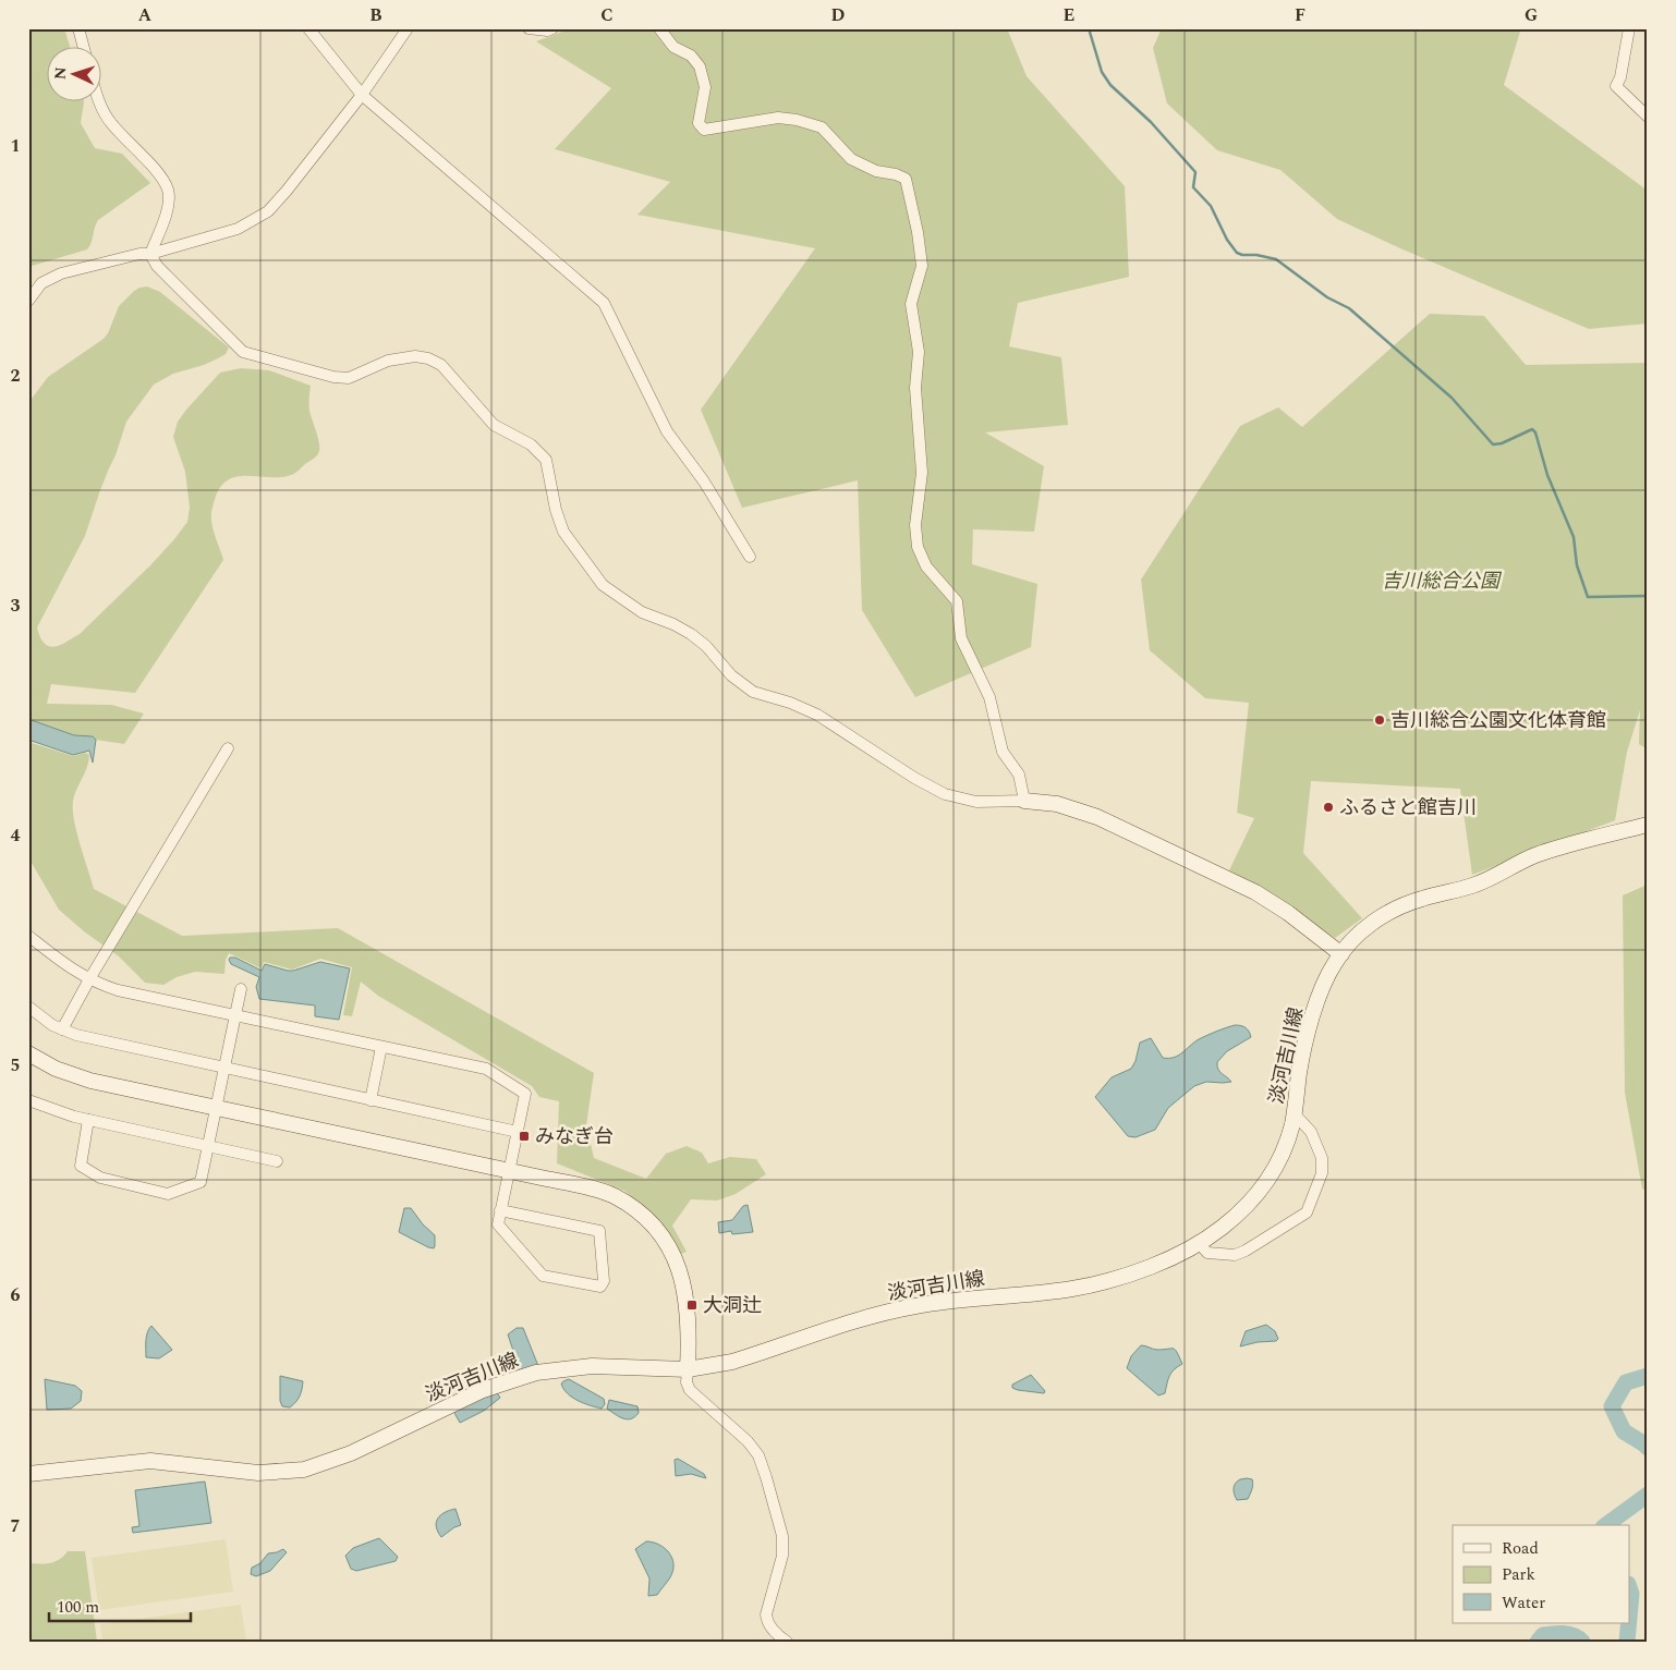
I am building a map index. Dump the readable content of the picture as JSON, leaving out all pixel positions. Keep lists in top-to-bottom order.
{
  "streets": {
    "main road": ["淡河吉川線"]
  },
  "parks": ["吉川総合公園"],
  "places": {
    "other": ["吉川総合公園文化体育館", "ふるさと館吉川"],
    "transit": ["みなぎ台", "大洞辻"]
  },
  "legend": ["Road", "Park", "Water"],
  "scale_bar": "100 m",
  "north": "left",
  "grid": {
    "columns": [
      "A",
      "B",
      "C",
      "D",
      "E",
      "F",
      "G"
    ],
    "rows": [
      "1",
      "2",
      "3",
      "4",
      "5",
      "6",
      "7"
    ]
  }
}
